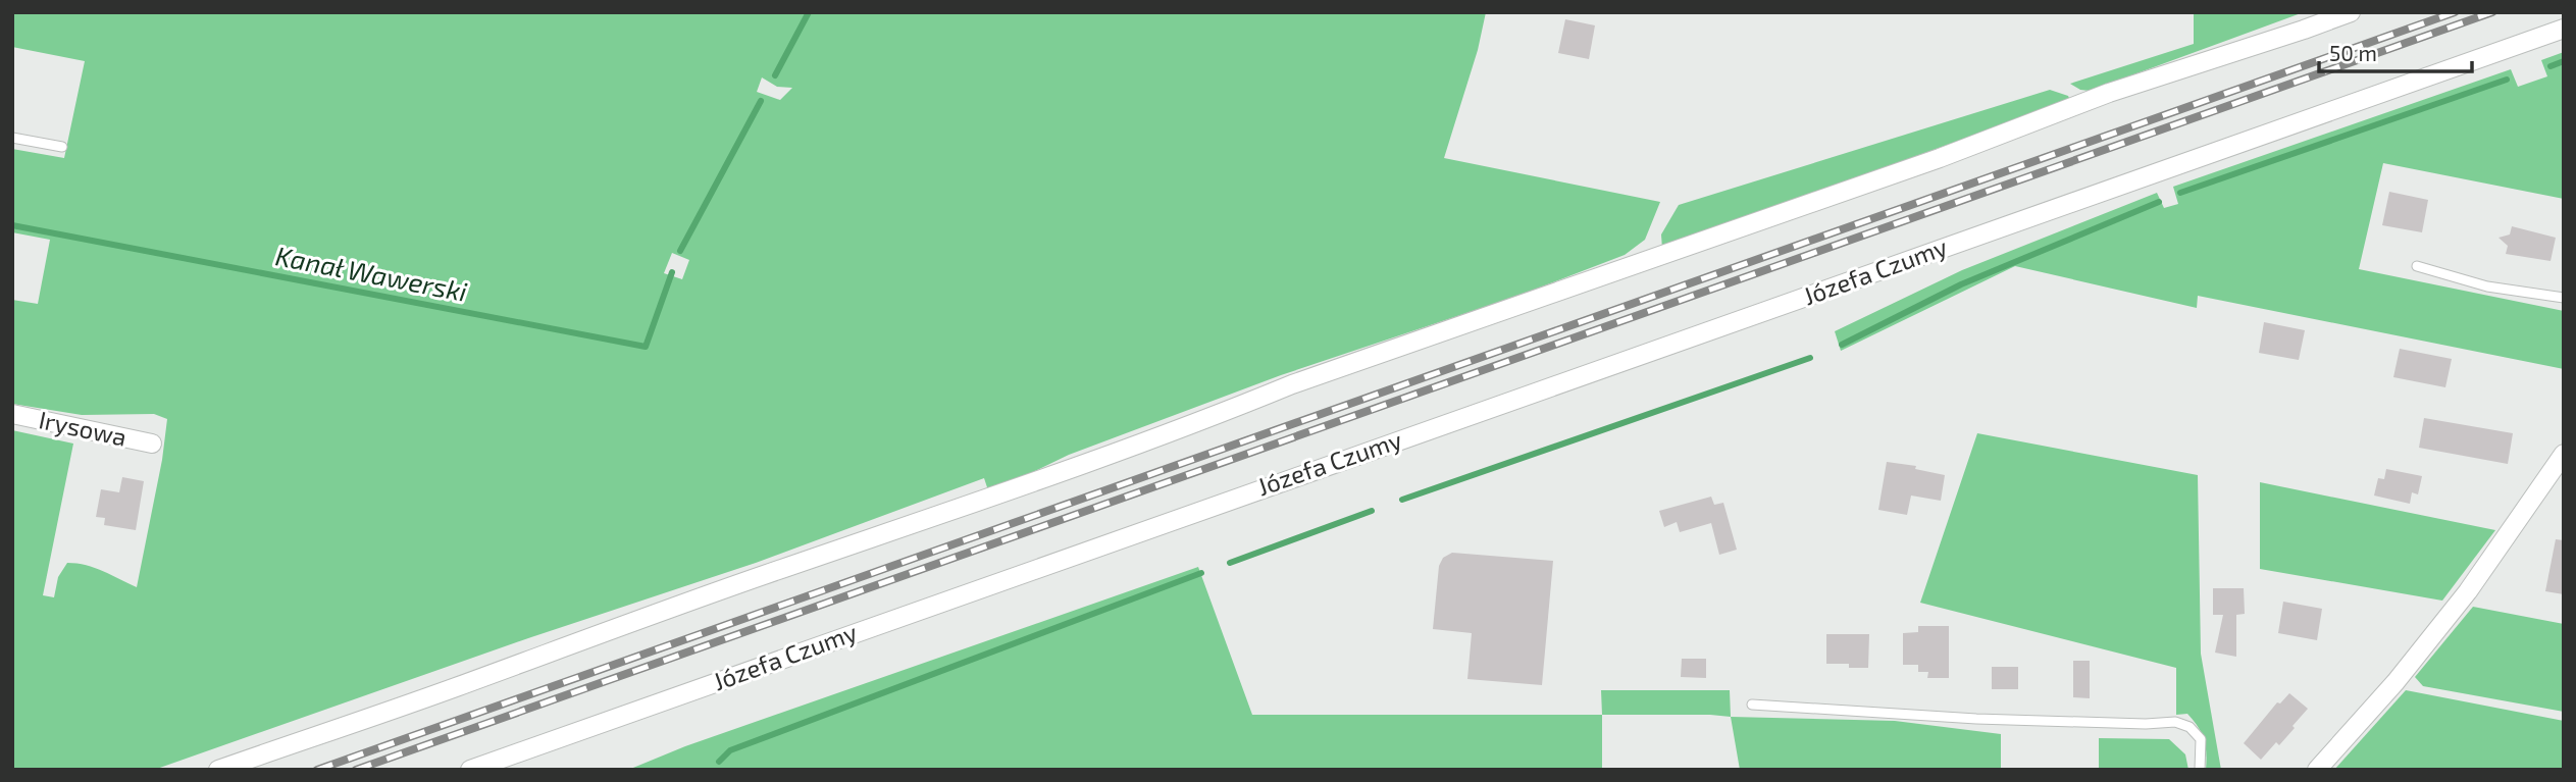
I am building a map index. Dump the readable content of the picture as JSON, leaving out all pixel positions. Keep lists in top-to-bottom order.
{
  "streets": {
    "street": ["Józefa Czumy", "Irysowa"]
  },
  "water": ["Kanał Wawerski"],
  "scale_bar": "50 m"
}
